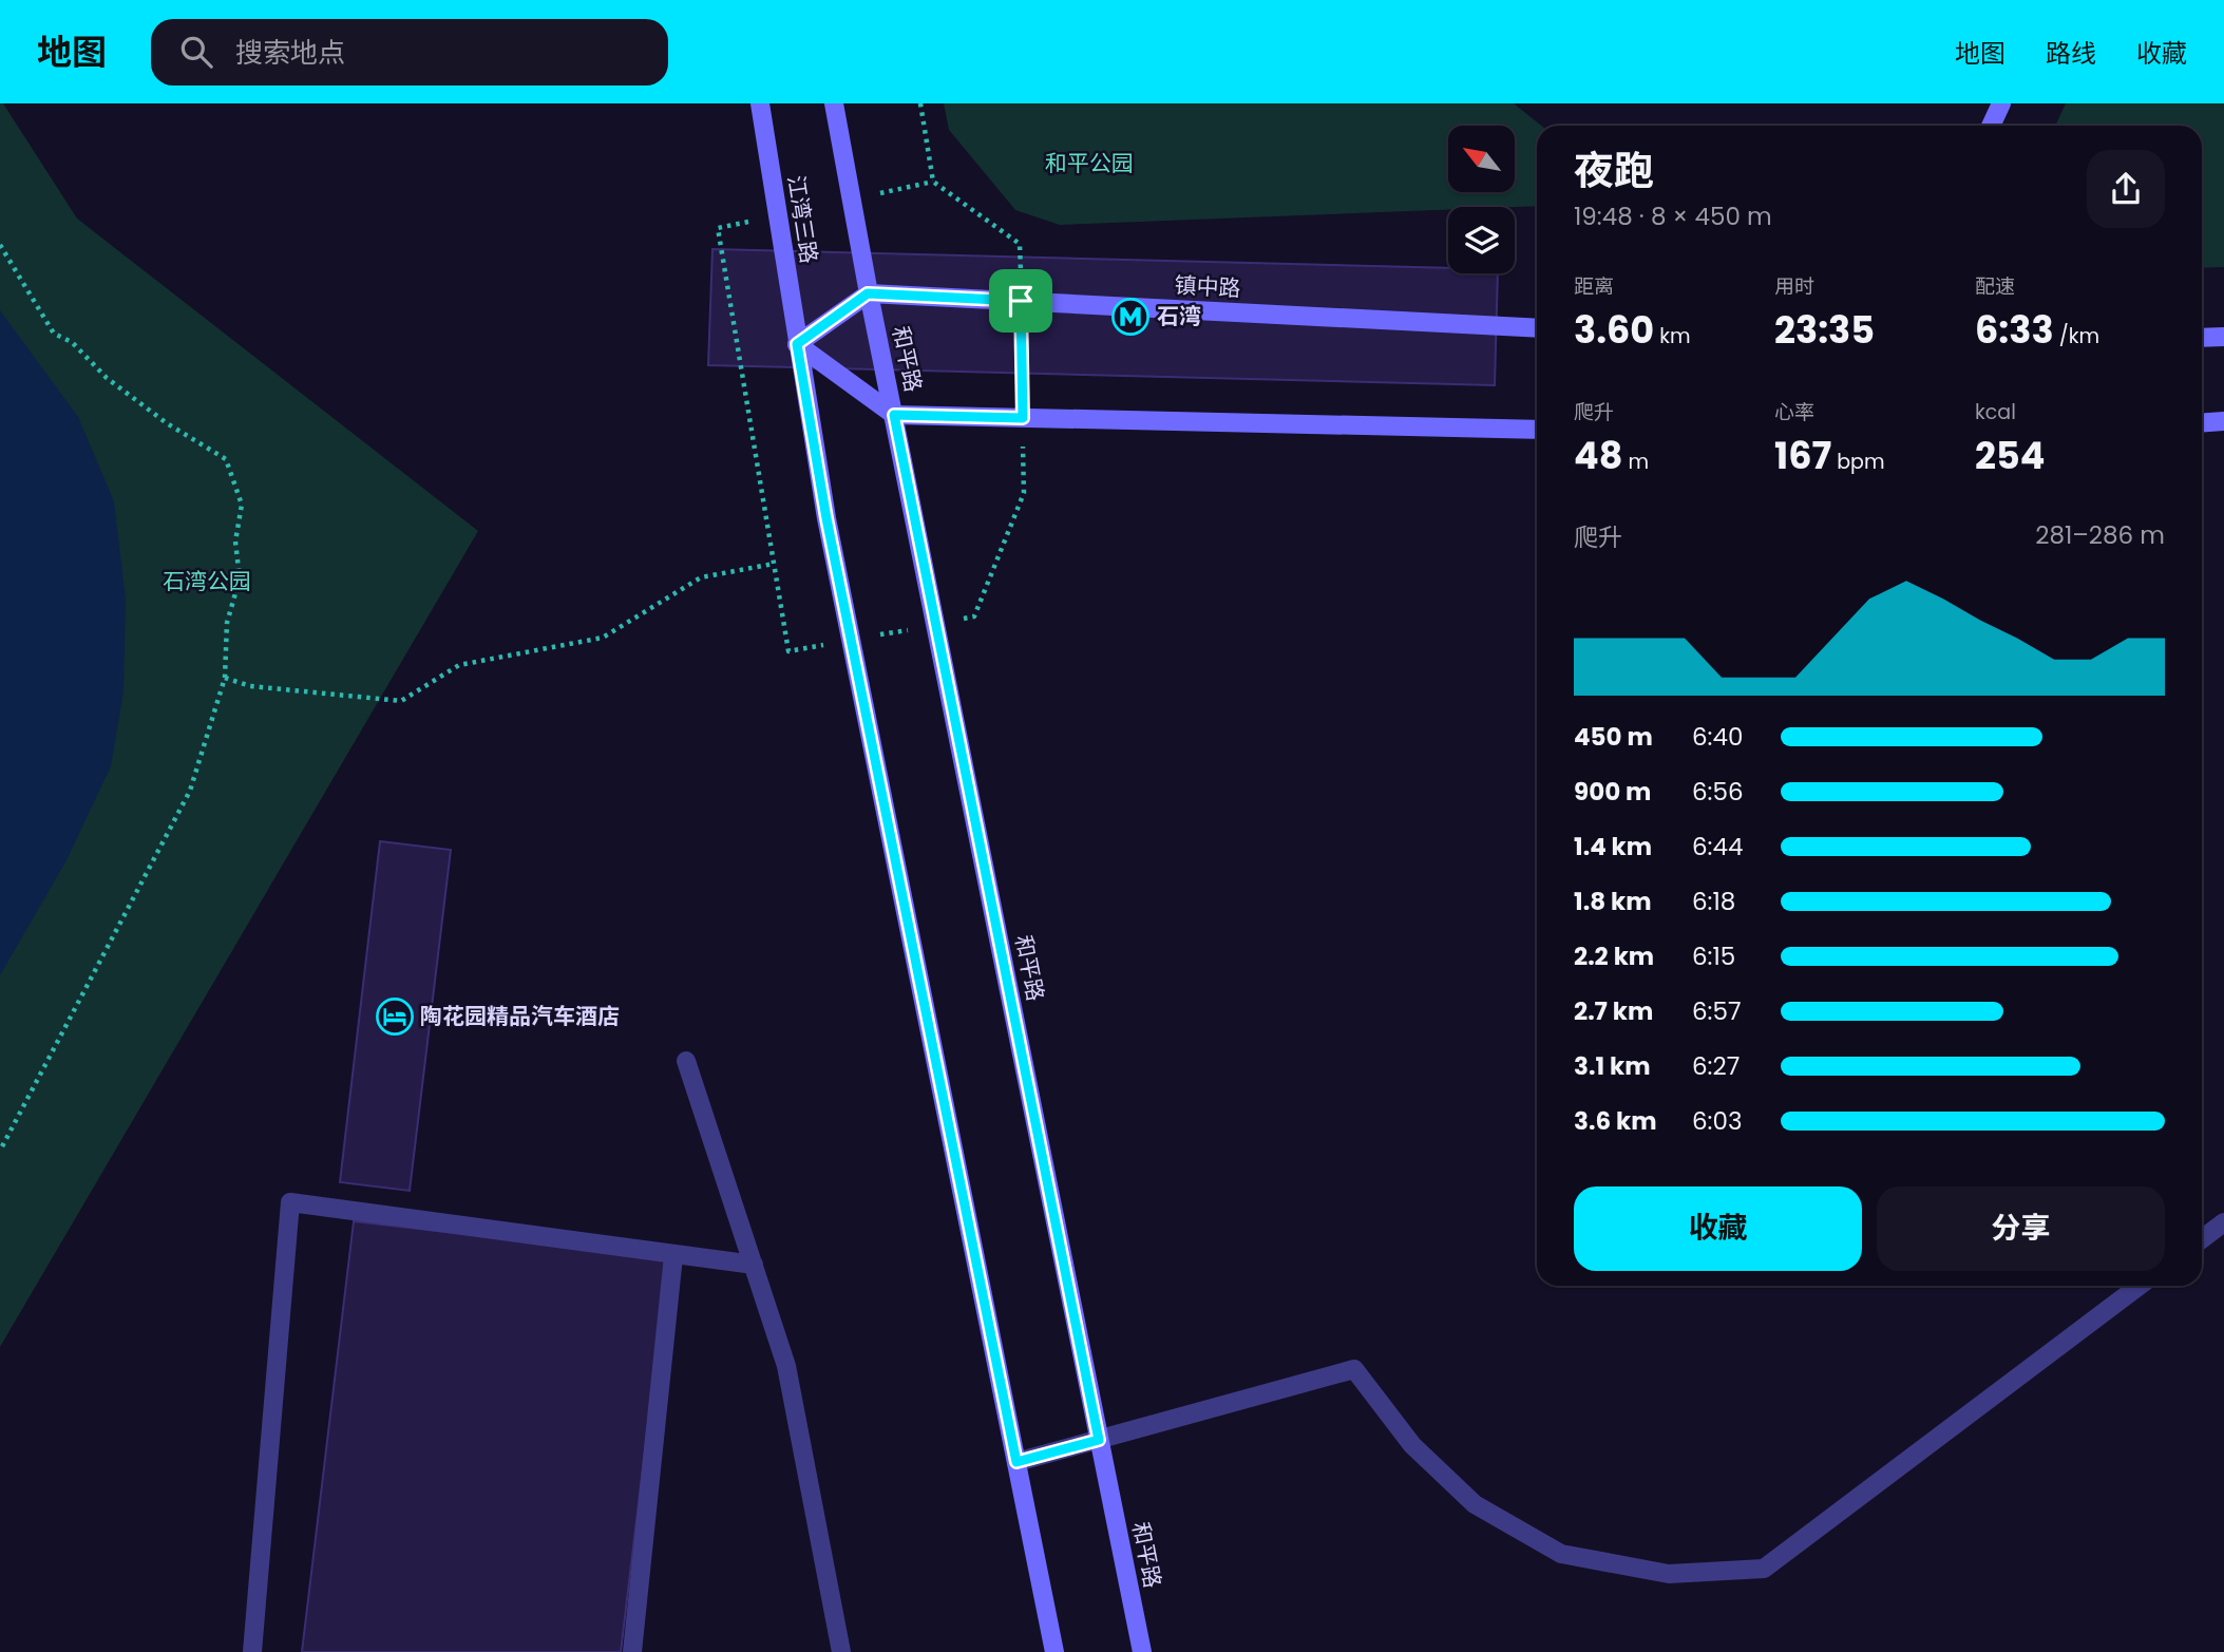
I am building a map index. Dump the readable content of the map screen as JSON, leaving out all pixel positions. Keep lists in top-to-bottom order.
{
  "streets": {
    "main road": ["江湾三路", "镇中路", "和平路"]
  },
  "crossings": [
    ["镇中路", "和平路"]
  ],
  "parks": ["和平公园", "石湾公园"],
  "places": {
    "metro station": ["石湾"],
    "hotel": ["陶花园精品汽车酒店"]
  },
  "north": "top left",
  "page": {
    "header": "地图",
    "search": "搜索地点",
    "nav": ["地图", "路线", "收藏"],
    "heading": ["夜跑", "19:48 · 8 × 450 m"],
    "stats": [
      ["距离", "3.60 km"],
      ["用时", "23:35"],
      ["配速", "6:33 /km"],
      ["爬升", "48 m"],
      ["心率", "167 bpm"],
      ["kcal", "254"]
    ],
    "chart": ["爬升", "281–286 m"],
    "list": [
      {
        "name": "450 m",
        "note": "6:40"
      },
      {
        "name": "900 m",
        "note": "6:56"
      },
      {
        "name": "1.4 km",
        "note": "6:44"
      },
      {
        "name": "1.8 km",
        "note": "6:18"
      },
      {
        "name": "2.2 km",
        "note": "6:15"
      },
      {
        "name": "2.7 km",
        "note": "6:57"
      },
      {
        "name": "3.1 km",
        "note": "6:27"
      },
      {
        "name": "3.6 km",
        "note": "6:03"
      }
    ],
    "buttons": ["收藏", "分享"]
  }
}
